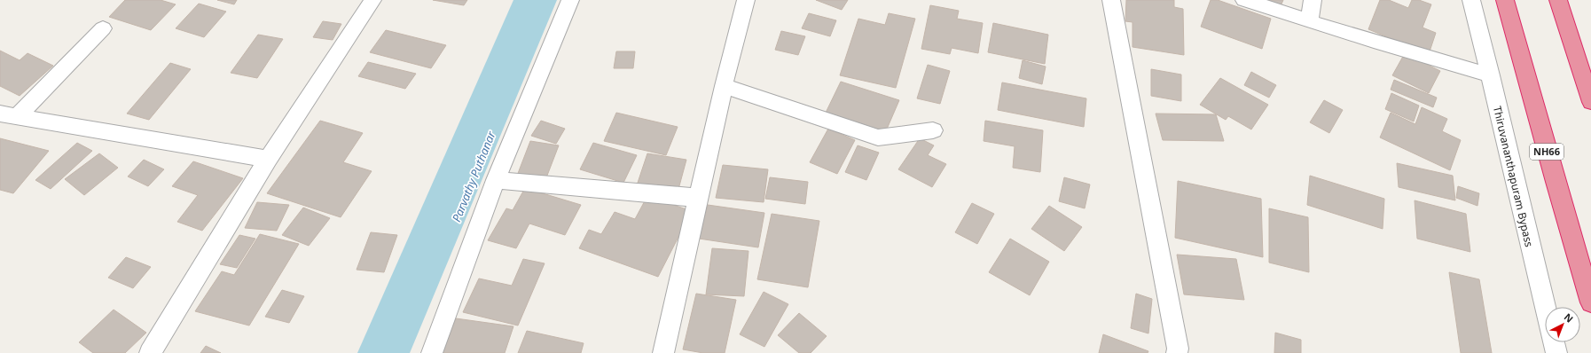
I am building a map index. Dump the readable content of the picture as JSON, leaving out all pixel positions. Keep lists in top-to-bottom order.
{
  "streets": {
    "highway": ["NH66"],
    "street": ["Thiruvananthapuram Bypass"]
  },
  "water": ["Parvathy Puthanar"],
  "north": "top right"
}
